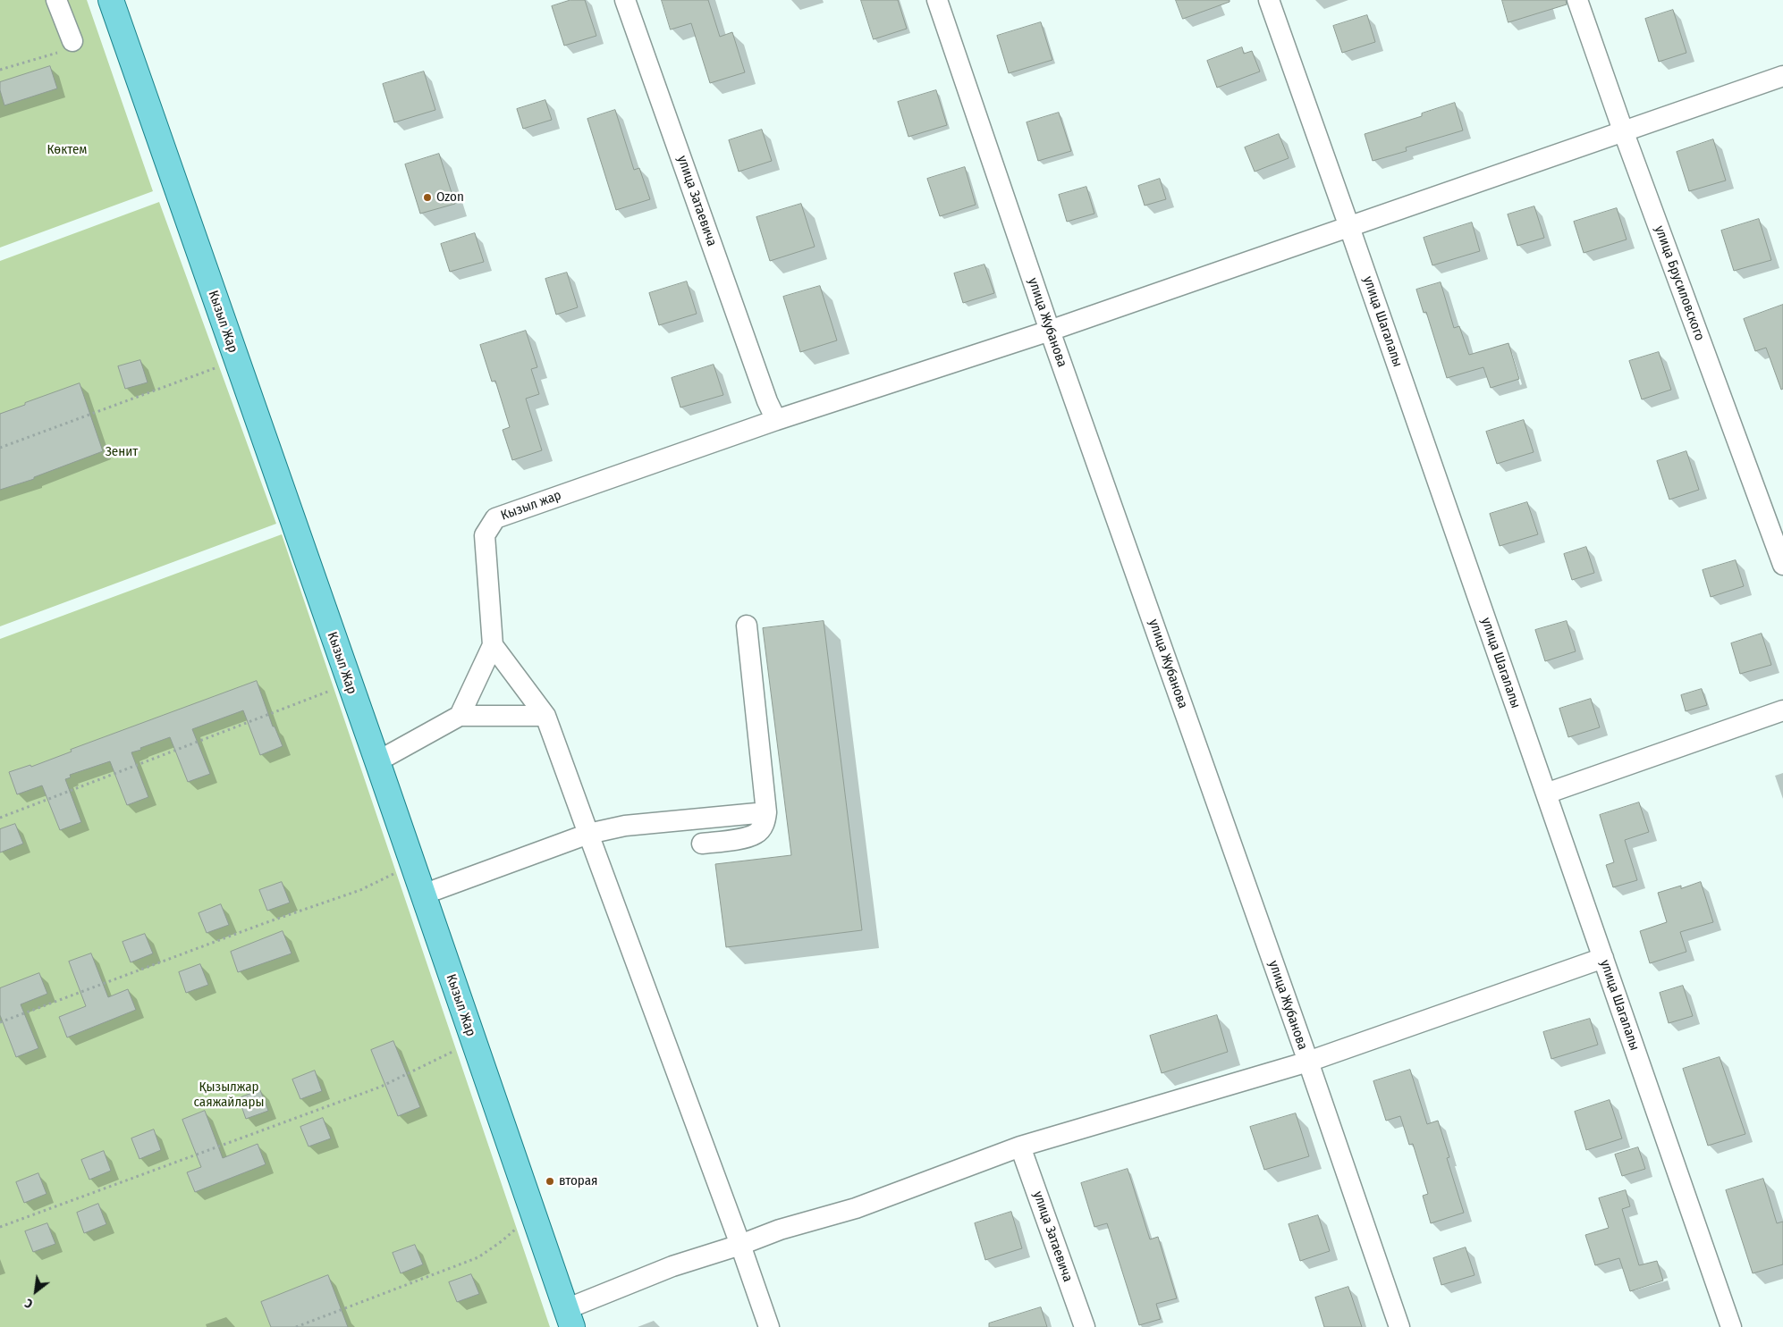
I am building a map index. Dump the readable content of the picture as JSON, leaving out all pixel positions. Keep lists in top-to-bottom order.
{
  "streets": {
    "main road": ["Кызыл Жар"],
    "street": [
      "улица Затаевича",
      "улица Брусиловского",
      "улица Шагалалы",
      "улица Жубанова",
      "Кызыл жар"
    ]
  },
  "crossings": [
    ["улица Затаевича", "Кызыл жар"],
    ["улица Брусиловского", "Кызыл жар"],
    ["улица Шагалалы", "Кызыл жар"],
    ["улица Жубанова", "Кызыл жар"]
  ],
  "parks": ["Көктем", "Зенит", "Қызылжар саяжайлары"],
  "places": ["Ozon", "вторая"],
  "north": "bottom left"
}
